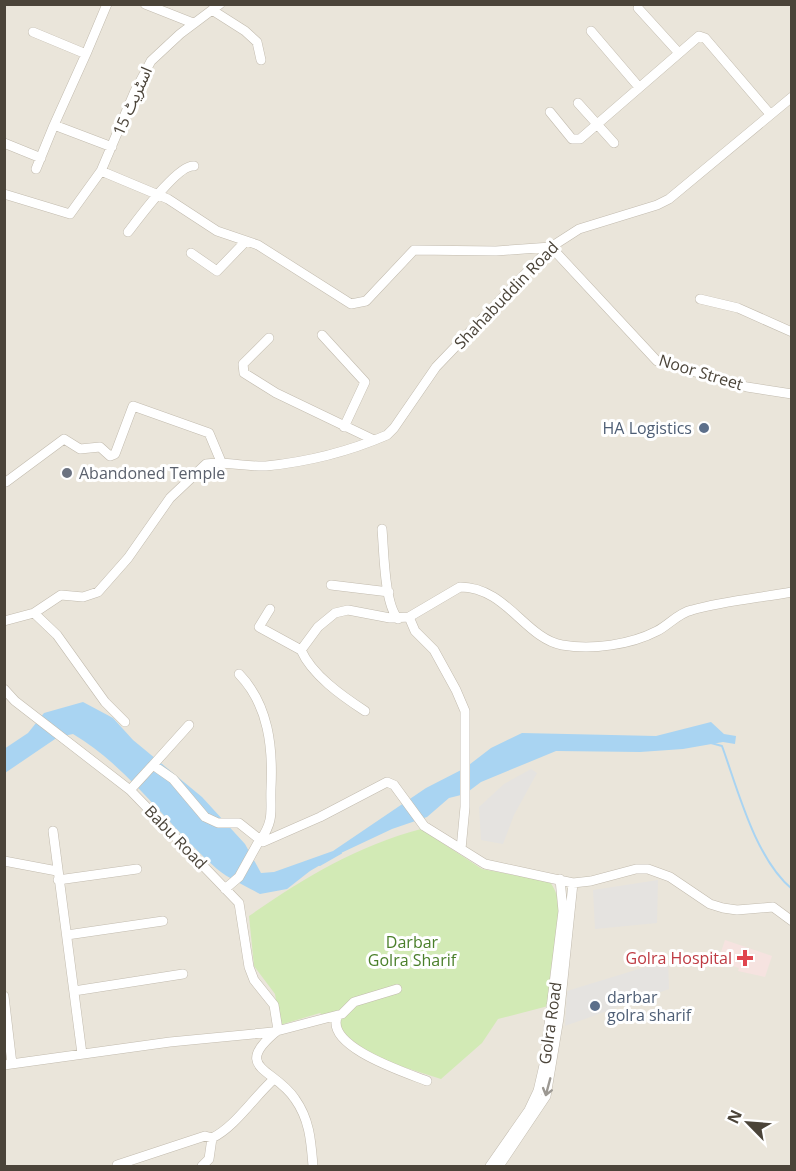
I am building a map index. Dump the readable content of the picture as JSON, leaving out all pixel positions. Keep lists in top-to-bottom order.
{
  "streets": {
    "street": [
      "اسٹریٹ 15",
      "Shahabuddin Road",
      "Noor Street",
      "Babu Road",
      "Golra Road"
    ]
  },
  "crossings": [
    ["Shahabuddin Road", "Noor Street"]
  ],
  "parks": ["Darbar Golra Sharif"],
  "places": {
    "other": ["HA Logistics", "Abandoned Temple", "darbar golra sharif"],
    "health": ["Golra Hospital"]
  },
  "north": "top left"
}
